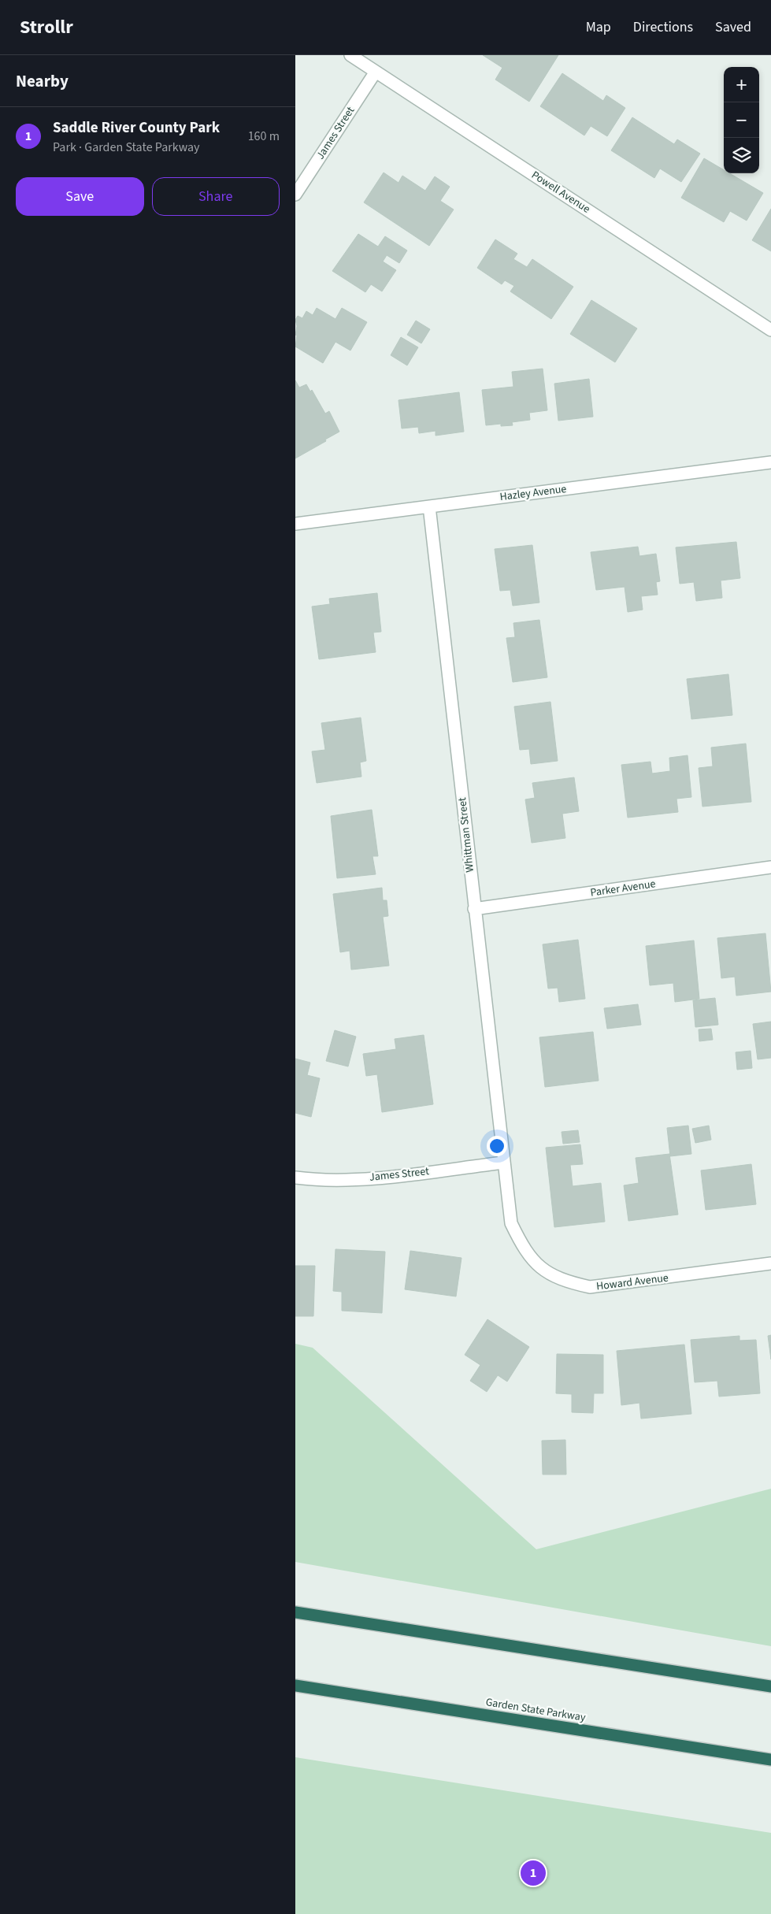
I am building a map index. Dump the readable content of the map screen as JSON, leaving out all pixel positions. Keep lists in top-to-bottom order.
{
  "streets": {
    "highway": ["Garden State Parkway"],
    "street": [
      "James Street",
      "Powell Avenue",
      "Hazley Avenue",
      "Whittman Street",
      "Parker Avenue",
      "Howard Avenue"
    ]
  },
  "crossings": [
    ["James Street", "Powell Avenue"],
    ["James Street", "Whittman Street"],
    ["James Street", "Howard Avenue"],
    ["Hazley Avenue", "Whittman Street"],
    ["Whittman Street", "Parker Avenue"],
    ["Whittman Street", "Howard Avenue"]
  ],
  "page": {
    "header": "Strollr",
    "nav": ["Map", "Directions", "Saved"],
    "heading": "Nearby",
    "map_buttons": ["+", "−"],
    "list": [
      {
        "mark": "1",
        "name": "Saddle River County Park",
        "note": "Park · Garden State Parkway",
        "value": "160 m"
      }
    ],
    "buttons": ["Save", "Share"],
    "pins": "1"
  }
}
